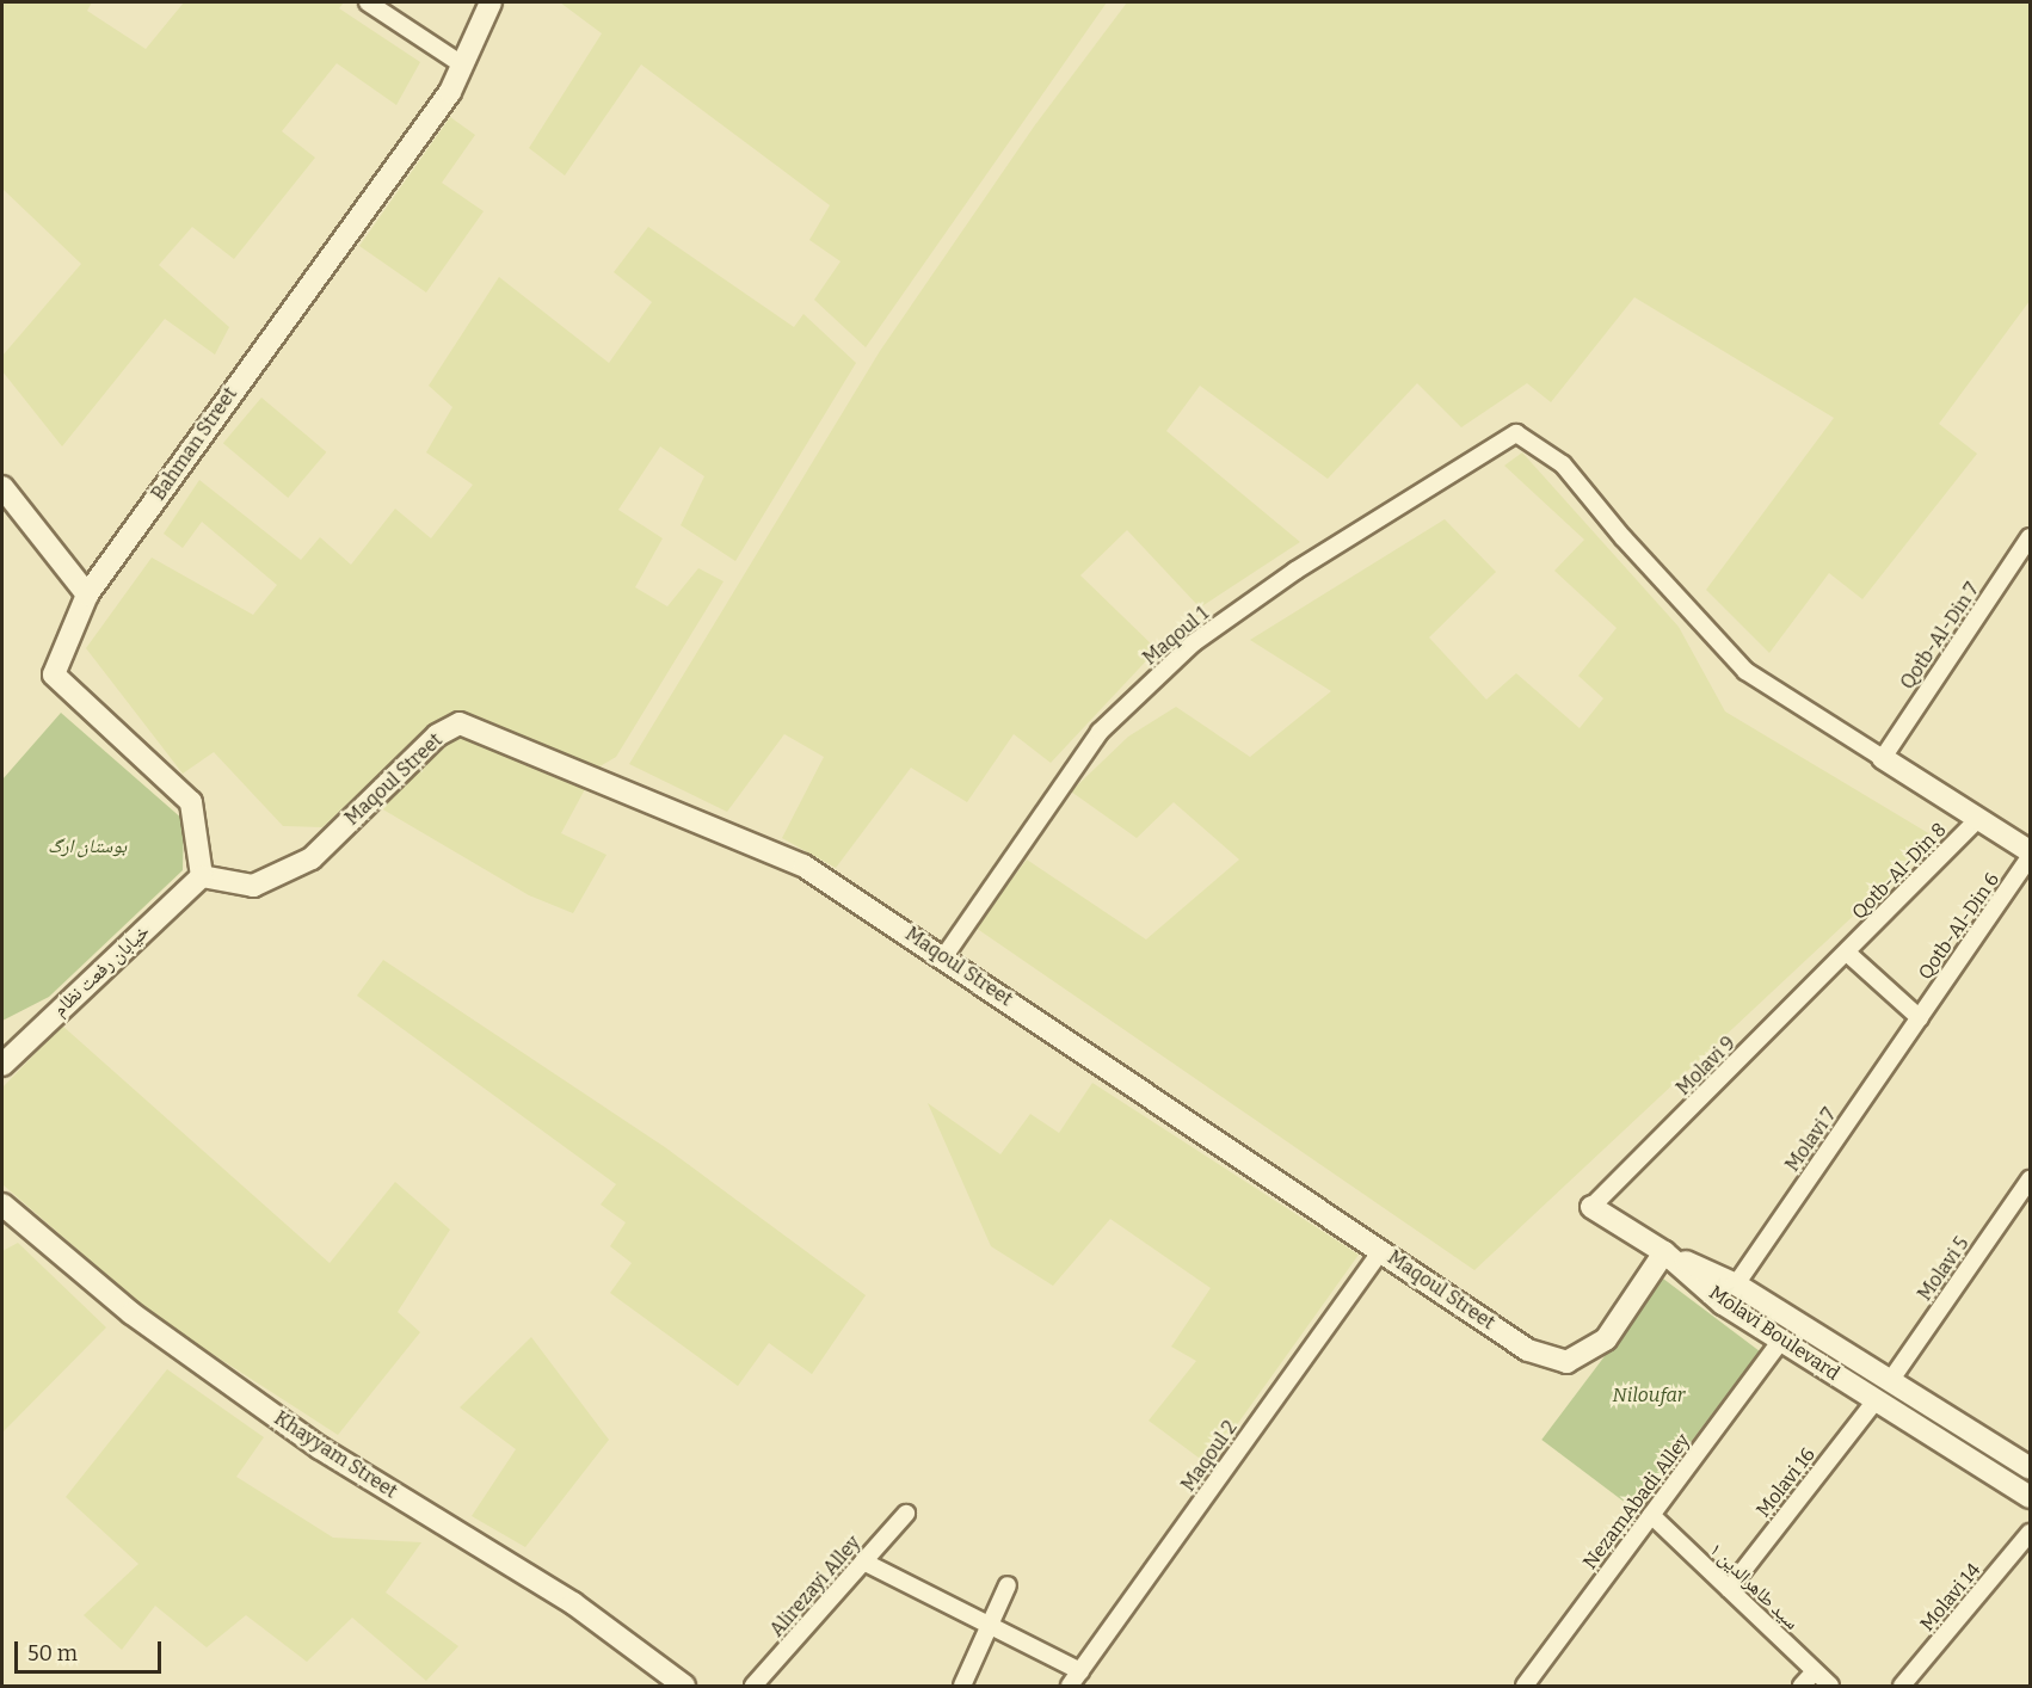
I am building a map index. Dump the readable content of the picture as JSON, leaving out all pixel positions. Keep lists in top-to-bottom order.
{
  "streets": {
    "street": [
      "Bahman Street",
      "Maqoul 1",
      "Qotb-Al-Din 7",
      "Maqoul Street",
      "Qotb-Al-Din 8",
      "Qotb-Al-Din 6",
      "خیابان رفعت نظام",
      "Molavi 9",
      "Molavi 7",
      "Molavi 5",
      "Molavi Boulevard",
      "Khayyam Street",
      "Maqoul 2",
      "Molavi 16",
      "NezamAbadi Alley",
      "Alirezayi Alley",
      "سید طاهرالدین ۱",
      "Molavi 14"
    ]
  },
  "crossings": [
    ["Bahman Street", "Maqoul Street"],
    ["Bahman Street", "خیابان رفعت نظام"],
    ["Maqoul 1", "Qotb-Al-Din 7"],
    ["Maqoul 1", "Maqoul Street"],
    ["Maqoul Street", "خیابان رفعت نظام"],
    ["Maqoul Street", "Molavi Boulevard"],
    ["Maqoul Street", "Maqoul 2"],
    ["Qotb-Al-Din 8", "Molavi 9"],
    ["Qotb-Al-Din 6", "Molavi 7"],
    ["Molavi 7", "Molavi Boulevard"],
    ["Molavi 5", "Molavi Boulevard"],
    ["Molavi Boulevard", "Molavi 16"],
    ["Molavi Boulevard", "NezamAbadi Alley"],
    ["Molavi 16", "سید طاهرالدین ۱"],
    ["NezamAbadi Alley", "سید طاهرالدین ۱"]
  ],
  "parks": ["بوستان ارگ", "Niloufar"],
  "scale_bar": "50 m"
}
